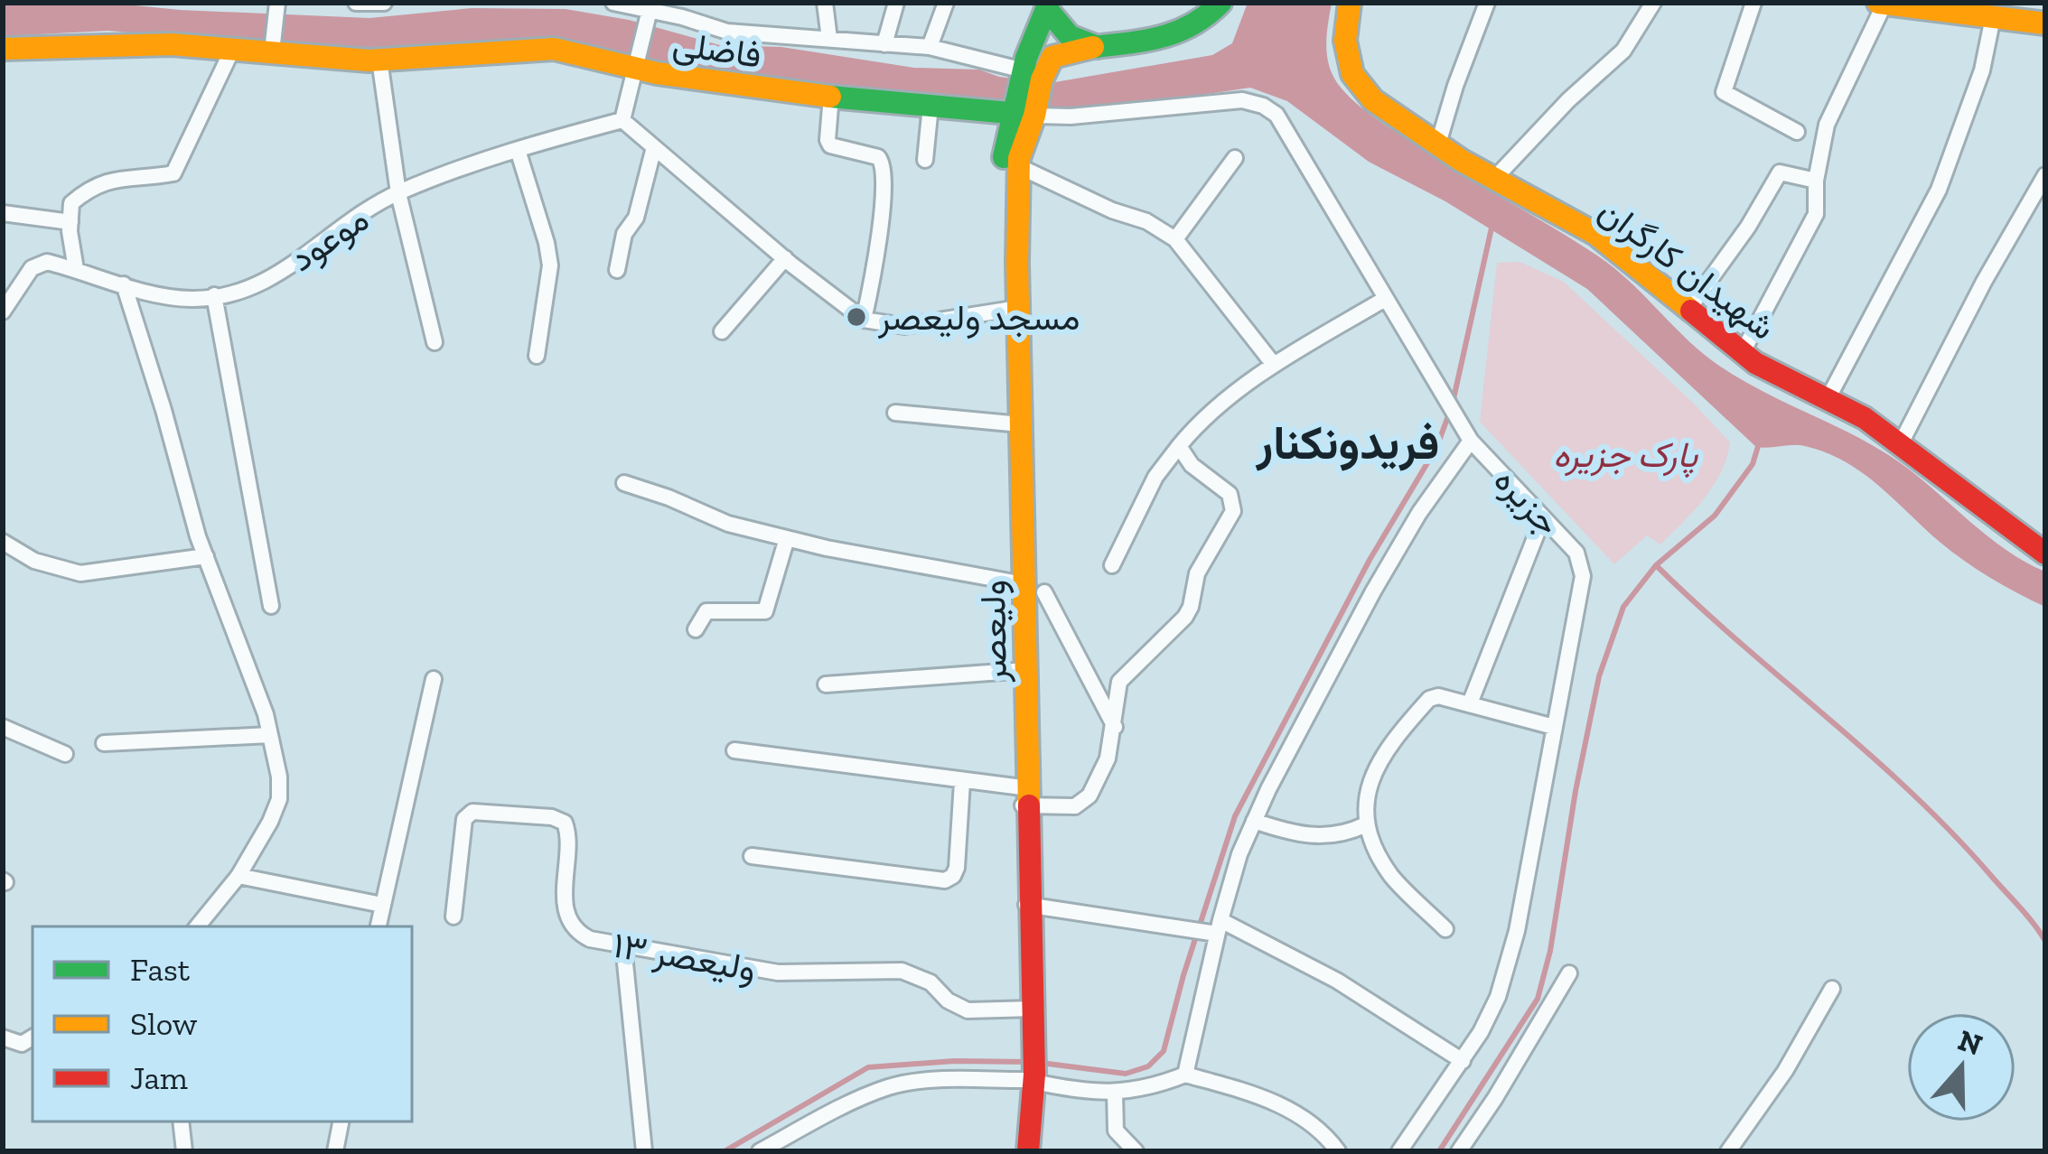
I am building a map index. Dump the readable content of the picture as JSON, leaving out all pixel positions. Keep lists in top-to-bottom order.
{
  "streets": {
    "main road": ["فاضلی", "شهیدان کارگران", "ولیعصر"],
    "street": ["موعود", "جزیره", "ولیعصر ۱۳"]
  },
  "crossings": [
    ["فاضلی", "جزیره"],
    ["فاضلی", "ولیعصر"],
    ["جزیره", "ولیعصر"],
    ["ولیعصر", "ولیعصر ۱۳"]
  ],
  "districts": ["فریدونکنار"],
  "parks": ["پارک جزیره"],
  "places": ["مسجد ولیعصر"],
  "legend": ["Fast", "Slow", "Jam"],
  "north": "top"
}
